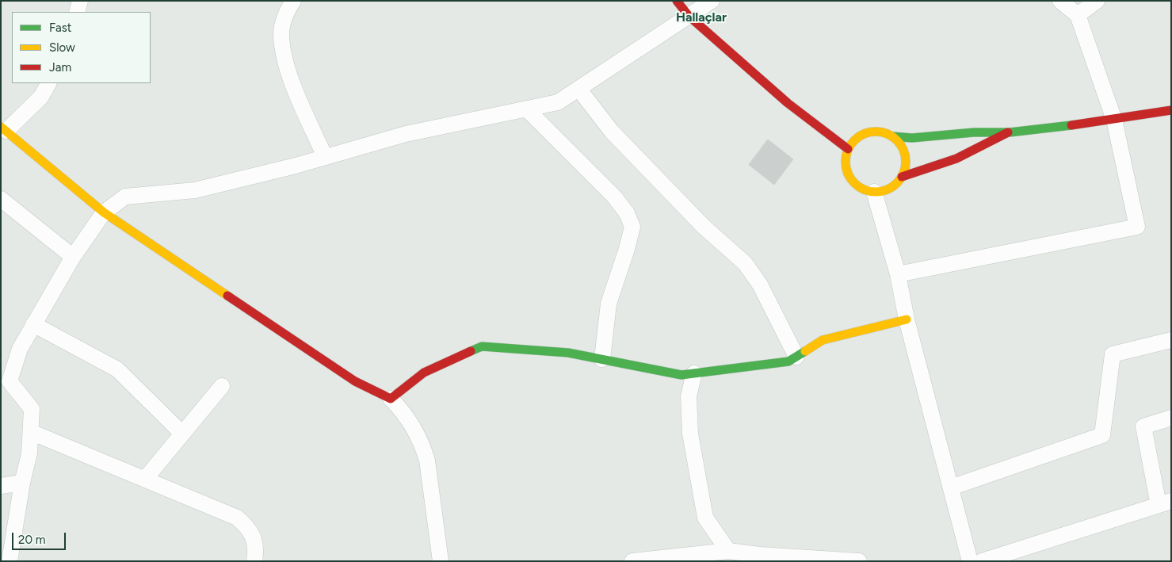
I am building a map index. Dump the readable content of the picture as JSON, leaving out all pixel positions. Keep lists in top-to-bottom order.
{
  "districts": ["Hallaçlar"],
  "legend": ["Fast", "Slow", "Jam"],
  "scale_bar": "20 m"
}
